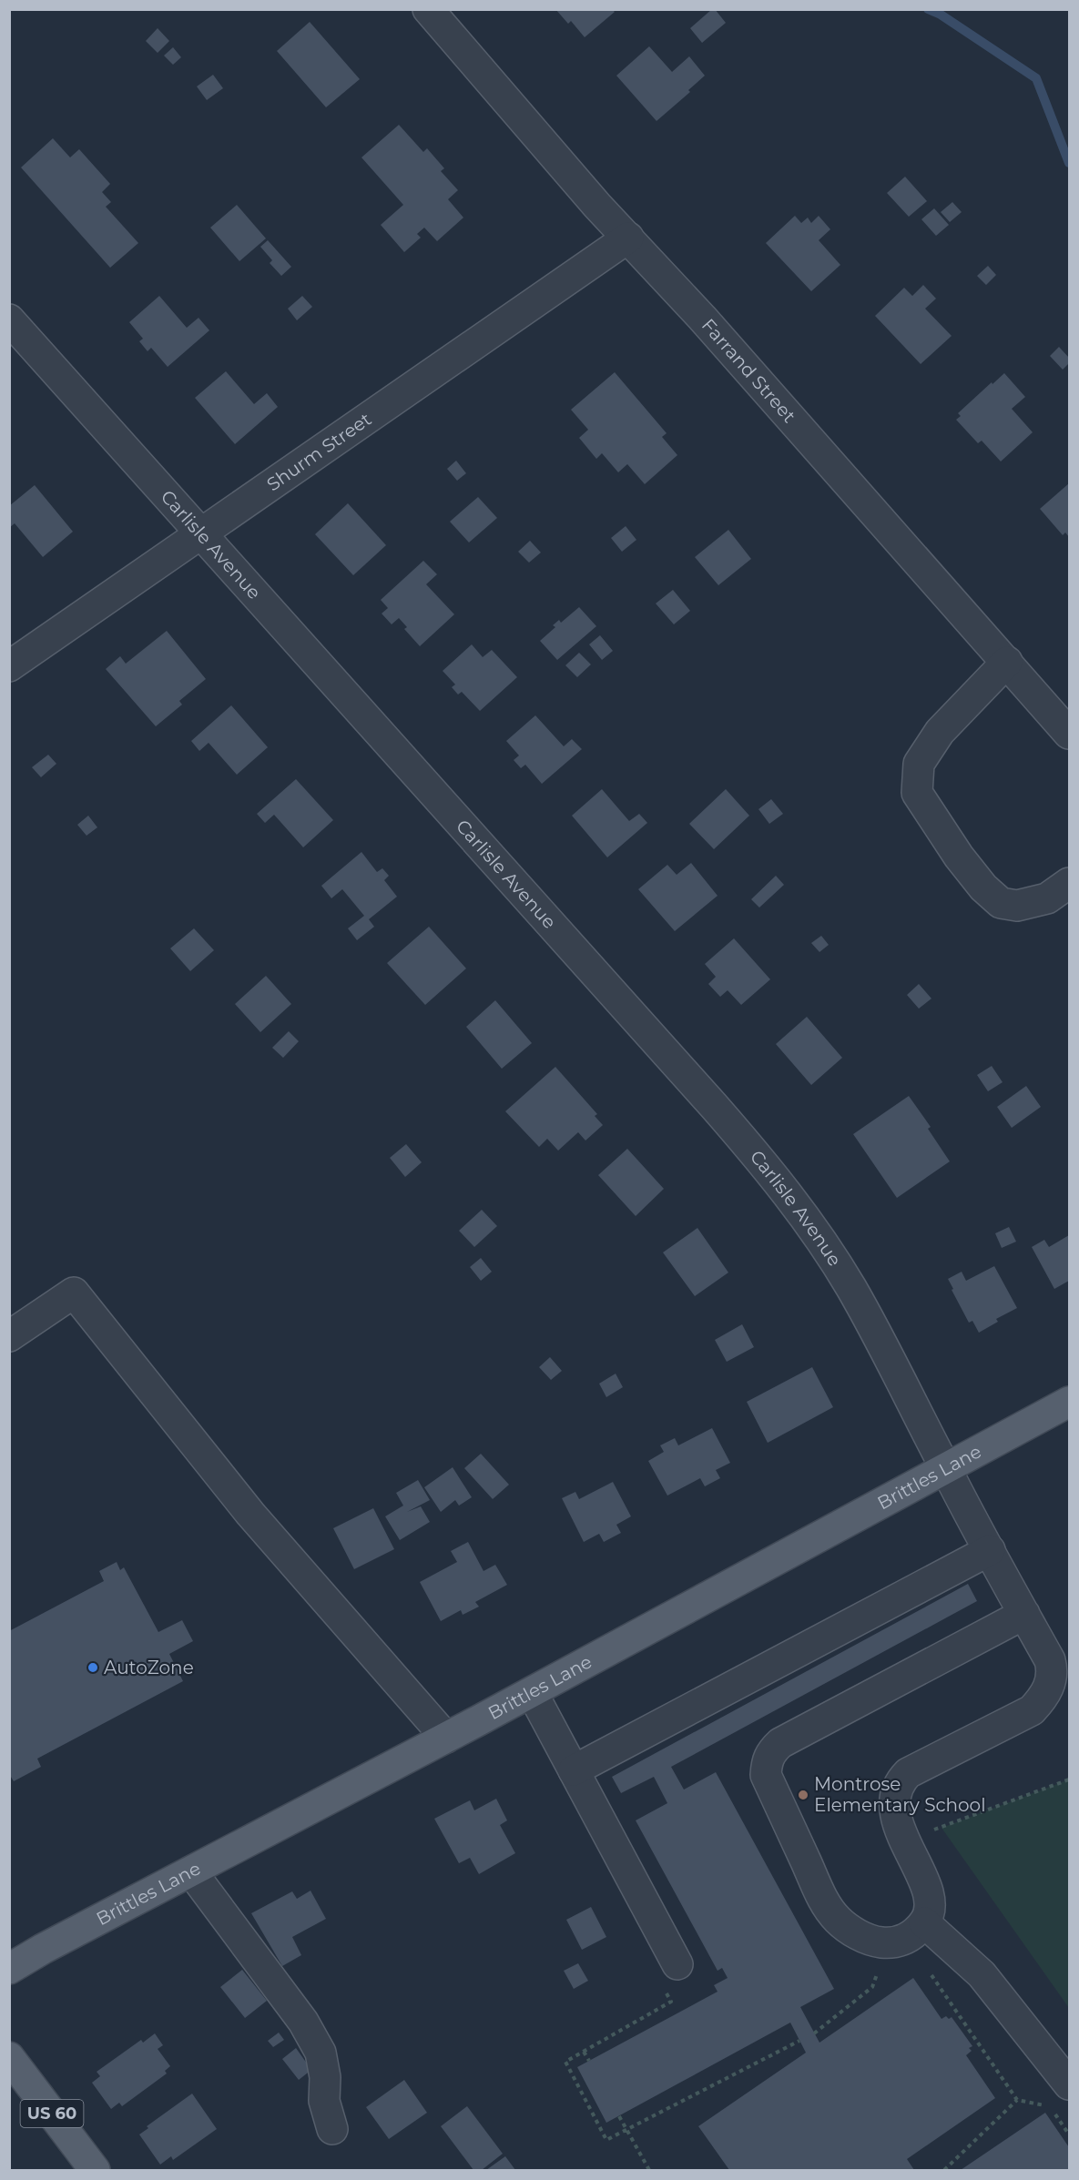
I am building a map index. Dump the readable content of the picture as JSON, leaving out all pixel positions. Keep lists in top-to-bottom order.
{
  "streets": {
    "main road": ["Brittles Lane", "US 60"],
    "street": ["Farrand Street", "Shurm Street", "Carlisle Avenue"]
  },
  "crossings": [
    ["Farrand Street", "Shurm Street"],
    ["Shurm Street", "Carlisle Avenue"],
    ["Carlisle Avenue", "Brittles Lane"]
  ],
  "places": ["AutoZone", "Montrose Elementary School"]
}
